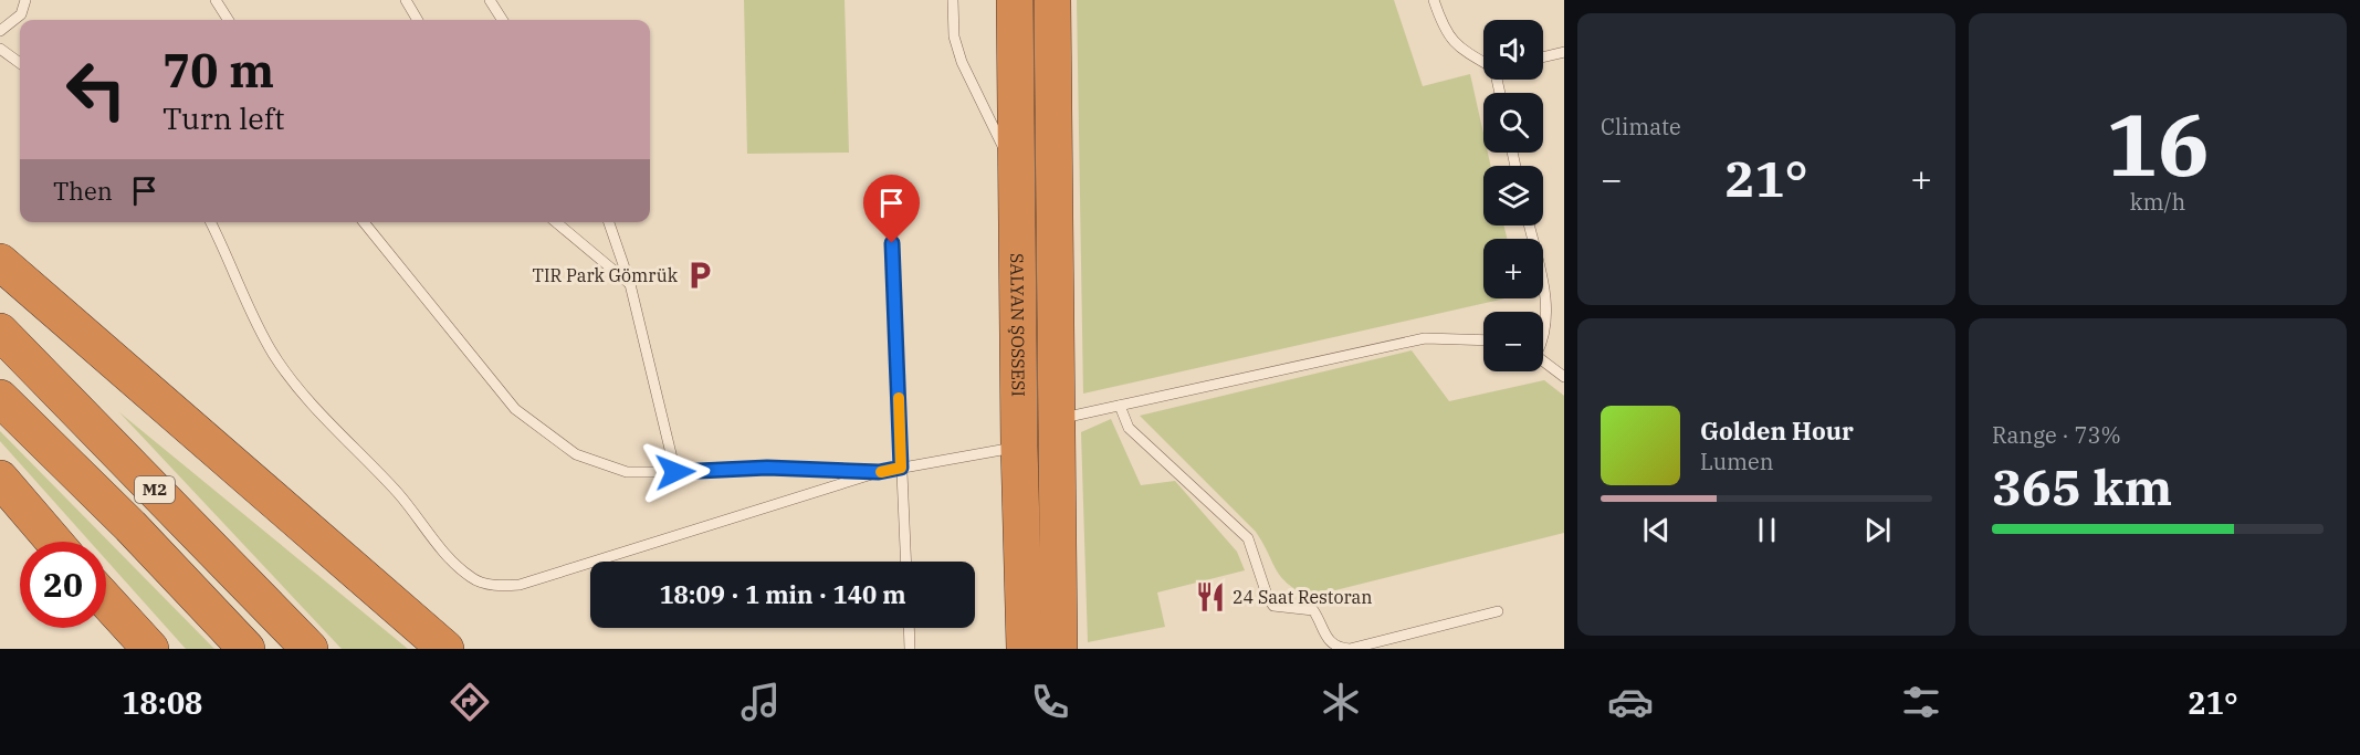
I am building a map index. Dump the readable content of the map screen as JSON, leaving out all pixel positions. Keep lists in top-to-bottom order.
{
  "streets": {
    "highway": ["SALYAN ŞOSSESI", "M2"]
  },
  "places": {
    "parking": ["TIR Park Gömrük"],
    "restaurant": ["24 Saat Restoran"]
  },
  "page": {
    "tile": [
      "Climate",
      ["16", "km/h"],
      ["Range · 73%", "365 km"]
    ],
    "map_buttons": ["+", "−"],
    "turn": ["70 m", "Turn left"],
    "heat": ["−", "21°", "+"],
    "then": "Then",
    "song": ["Golden Hour", "Lumen"],
    "limit": "20",
    "trip": "18:09 · 1 min · 140 m",
    "tabs": ["18:08", "21°"]
  }
}
